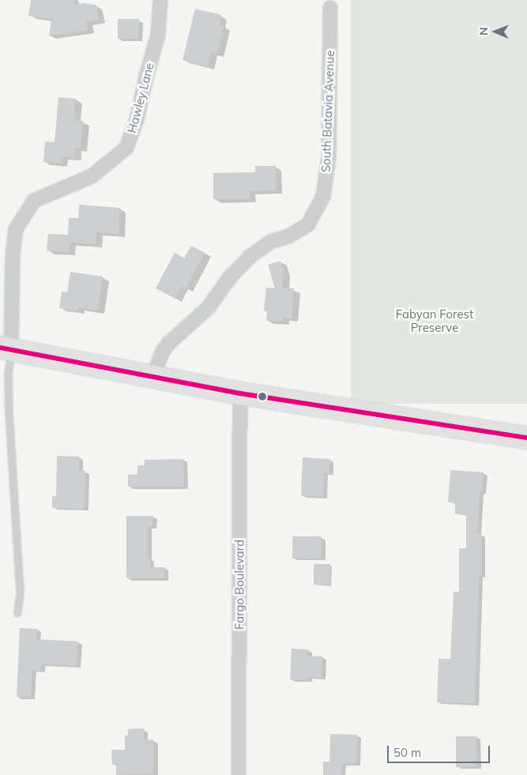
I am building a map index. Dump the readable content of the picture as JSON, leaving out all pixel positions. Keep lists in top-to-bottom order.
{
  "streets": {
    "street": ["Hawley Lane", "South Batavia Avenue", "Fargo Boulevard"]
  },
  "parks": ["Fabyan Forest Preserve"],
  "scale_bar": "50 m",
  "north": "left"
}
